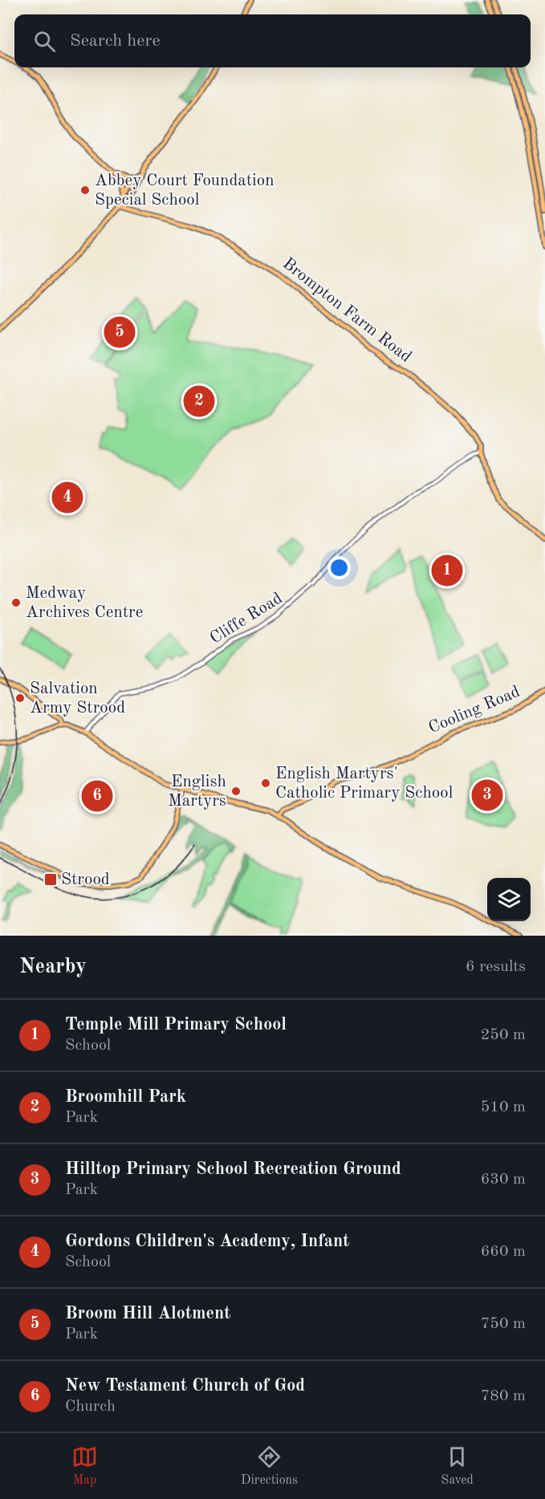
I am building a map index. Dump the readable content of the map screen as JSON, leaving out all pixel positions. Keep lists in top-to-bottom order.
{
  "streets": {
    "main road": ["Brompton Farm Road", "Cooling Road"],
    "street": ["Cliffe Road"]
  },
  "crossings": [
    ["Brompton Farm Road", "Cliffe Road"]
  ],
  "places": {
    "other": [
      "Abbey Court Foundation Special School",
      "Medway Archives Centre",
      "Salvation Army Strood",
      "English Martyrs' Catholic Primary School",
      "English Martyrs"
    ],
    "transit": ["Strood"]
  },
  "page": {
    "search": "Search here",
    "pins": [
      "5",
      "2",
      "4",
      "1",
      "3",
      "6"
    ],
    "heading": ["Nearby", "6 results"],
    "list": [
      {
        "mark": "1",
        "name": "Temple Mill Primary School",
        "note": "School",
        "value": "250 m"
      },
      {
        "mark": "2",
        "name": "Broomhill Park",
        "note": "Park",
        "value": "510 m"
      },
      {
        "mark": "3",
        "name": "Hilltop Primary School Recreation Ground",
        "note": "Park",
        "value": "630 m"
      },
      {
        "mark": "4",
        "name": "Gordons Children's Academy, Infant",
        "note": "School",
        "value": "660 m"
      },
      {
        "mark": "5",
        "name": "Broom Hill Alotment",
        "note": "Park",
        "value": "750 m"
      },
      {
        "mark": "6",
        "name": "New Testament Church of God",
        "note": "Church",
        "value": "780 m"
      }
    ],
    "nav": ["Map", "Directions", "Saved"]
  }
}
